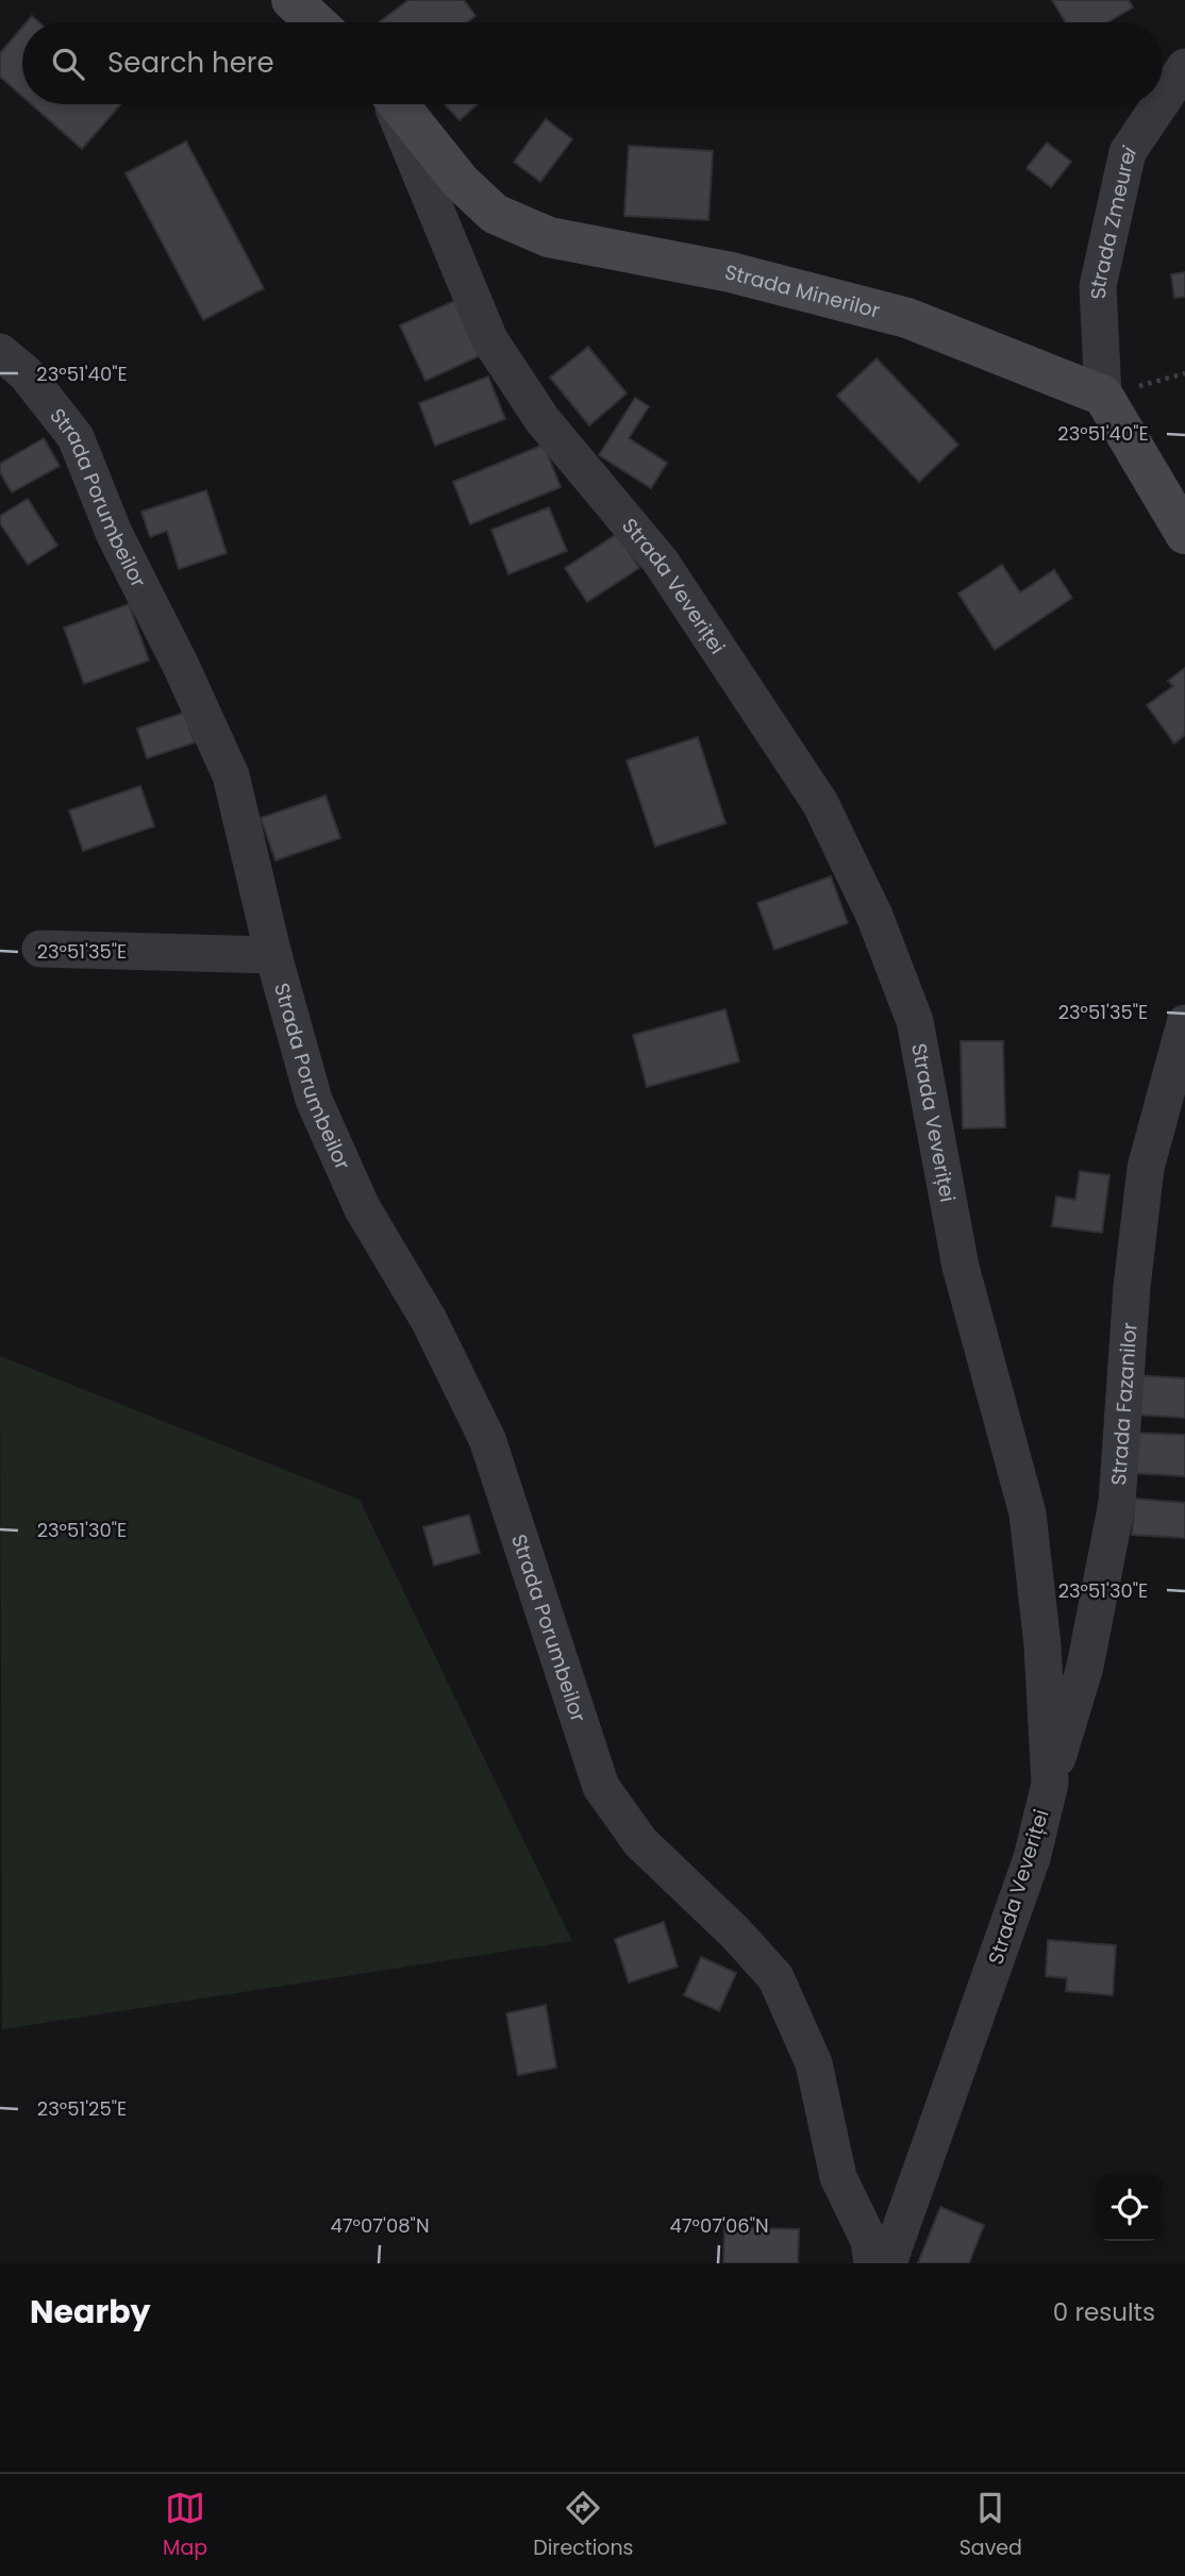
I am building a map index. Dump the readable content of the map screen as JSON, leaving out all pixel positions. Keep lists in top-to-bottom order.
{
  "streets": {
    "main road": ["Strada Minerilor"],
    "street": [
      "Strada Zmeurei",
      "Strada Porumbeilor",
      "Strada Veveriței",
      "Strada Fazanilor"
    ]
  },
  "crossings": [
    ["Strada Zmeurei", "Strada Minerilor"],
    ["Strada Veveriței", "Strada Fazanilor"]
  ],
  "page": {
    "search": "Search here",
    "heading": ["Nearby", "0 results"],
    "nav": ["Map", "Directions", "Saved"]
  },
  "coordinates": [
    "23°51'40\"E",
    "23°51'35\"E",
    "23°51'30\"E",
    "23°51'25\"E",
    "47°07'08\"N",
    "47°07'06\"N"
  ]
}
